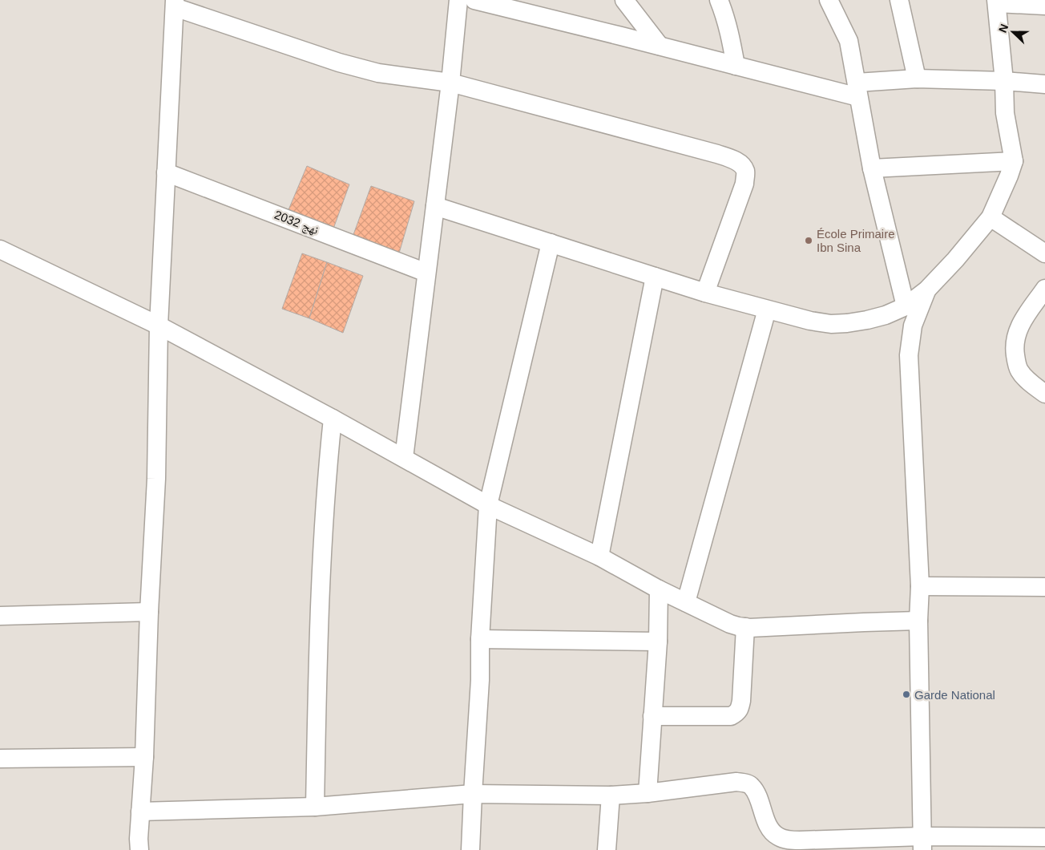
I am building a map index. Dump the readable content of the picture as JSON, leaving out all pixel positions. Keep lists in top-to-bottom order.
{
  "streets": {
    "street": ["نهج 2032"]
  },
  "places": ["École Primaire Ibn Sina", "Garde National"],
  "north": "left"
}
